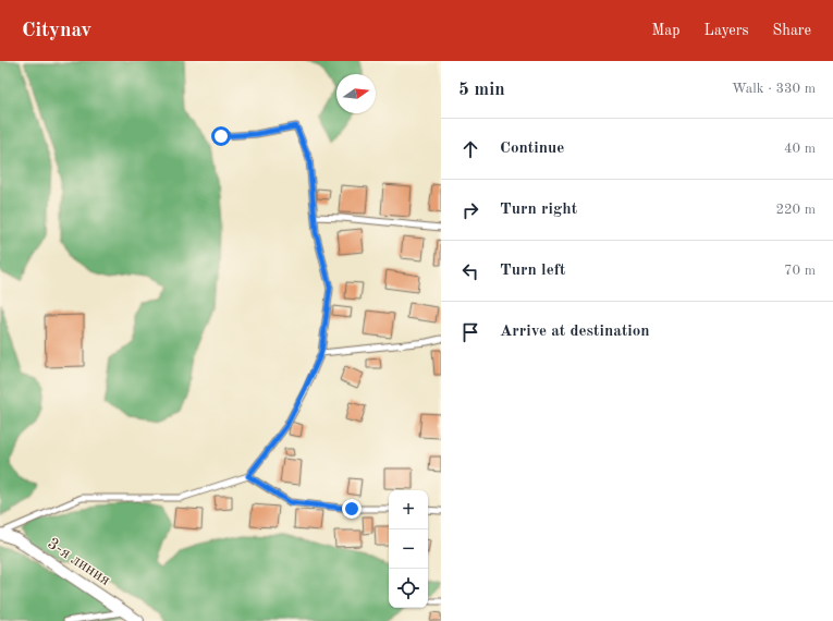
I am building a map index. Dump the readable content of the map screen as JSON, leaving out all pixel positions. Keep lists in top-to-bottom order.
{
  "streets": {
    "street": ["3-я линия"]
  },
  "north": "right",
  "page": {
    "header": "Citynav",
    "nav": ["Map", "Layers", "Share"],
    "heading": ["5 min", "Walk · 330 m"],
    "list": [
      ["Continue", "40 m"],
      ["Turn right", "220 m"],
      ["Turn left", "70 m"],
      "Arrive at destination"
    ],
    "map_buttons": ["+", "−"]
  }
}
